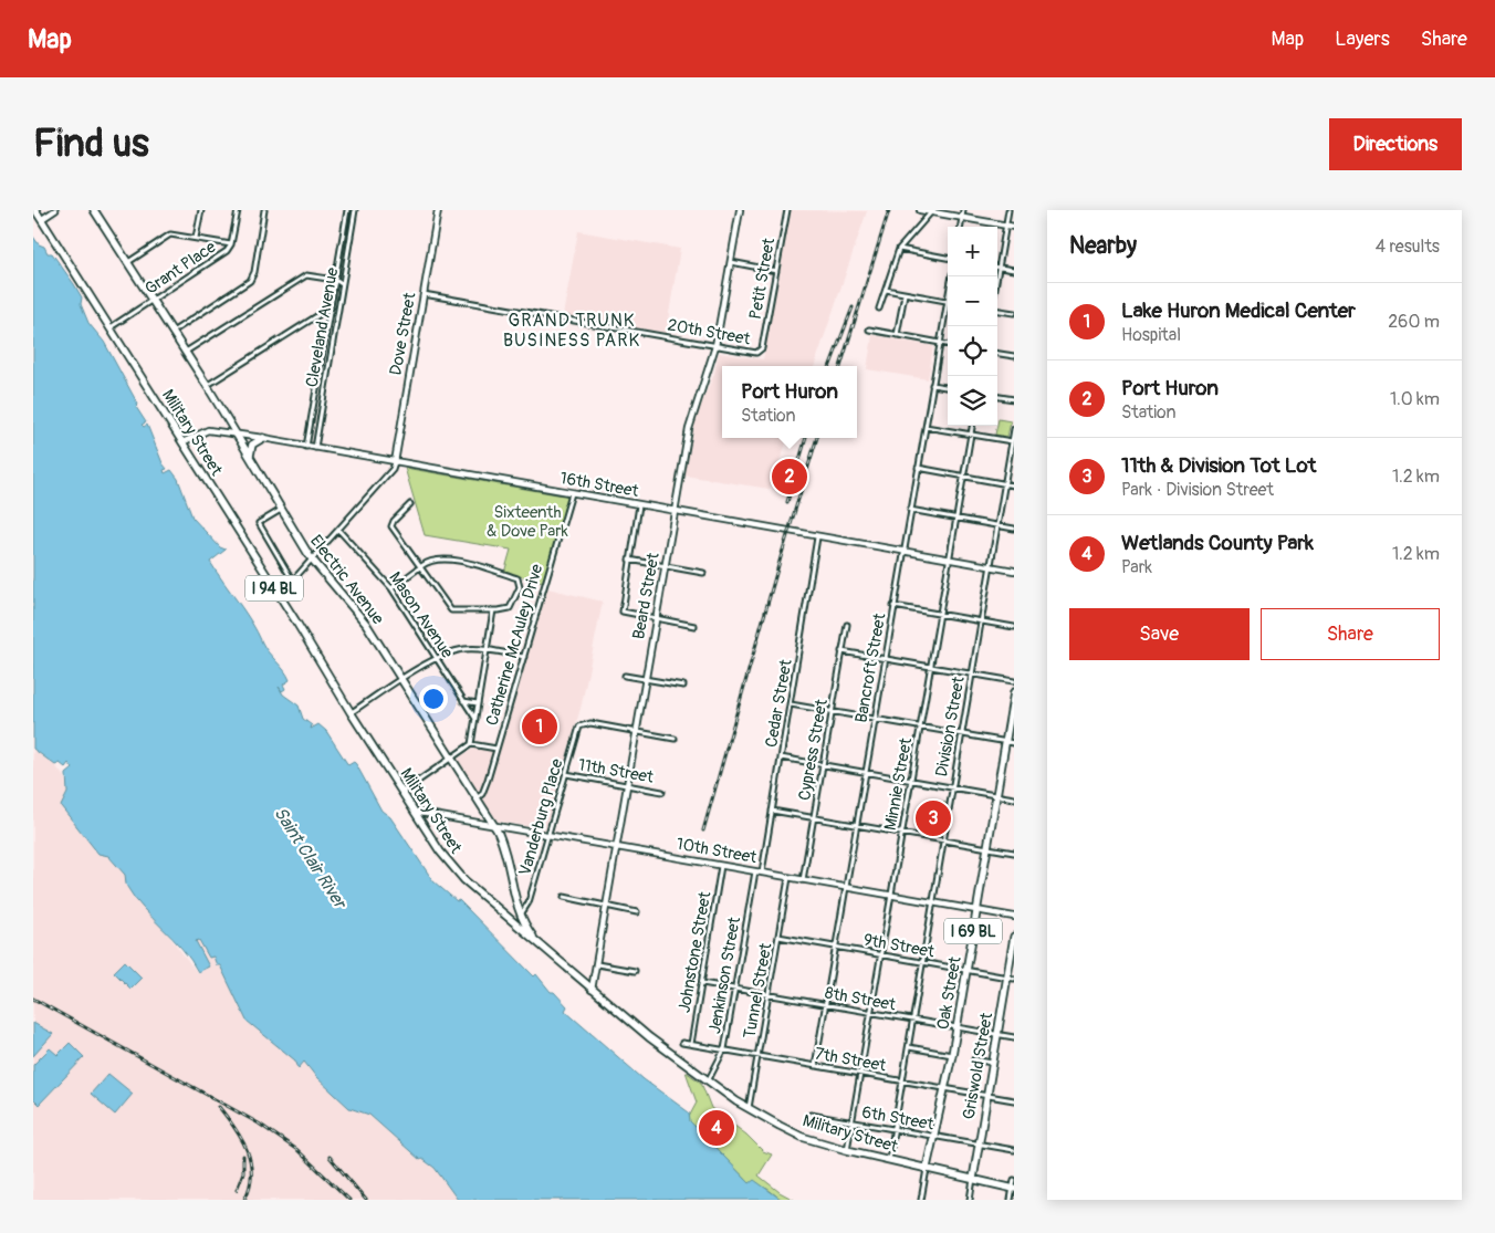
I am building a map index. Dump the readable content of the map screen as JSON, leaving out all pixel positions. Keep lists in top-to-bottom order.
{
  "streets": {
    "main road": [
      "Military Street",
      "Electric Avenue",
      "I 94 BL",
      "I 69 BL",
      "Oak Street",
      "Griswold Street"
    ],
    "street": [
      "Grant Place",
      "Petit Street",
      "Cleveland Avenue",
      "20th Street",
      "Dove Street",
      "16th Street",
      "Beard Street",
      "Mason Avenue",
      "Catherine McAuley Drive",
      "Bancroft Street",
      "Cedar Street",
      "Division Street",
      "Cypress Street",
      "11th Street",
      "Minnie Street",
      "Vanderburg Place",
      "10th Street",
      "9th Street",
      "Johnstone Street",
      "Jenkinson Street",
      "Tunnel Street",
      "8th Street",
      "7th Street",
      "6th Street"
    ]
  },
  "crossings": [
    ["Grant Place", "Military Street"],
    ["Grant Place", "Electric Avenue"],
    ["Petit Street", "20th Street"],
    ["Cleveland Avenue", "16th Street"],
    ["20th Street", "Dove Street"],
    ["20th Street", "Beard Street"],
    ["Dove Street", "16th Street"],
    ["Military Street", "16th Street"],
    ["Military Street", "Electric Avenue"],
    ["Military Street", "Beard Street"],
    ["Military Street", "Division Street"],
    ["Military Street", "Minnie Street"],
    ["Military Street", "10th Street"],
    ["Military Street", "Jenkinson Street"],
    ["Military Street", "Tunnel Street"],
    ["Military Street", "Oak Street"],
    ["Military Street", "Griswold Street"],
    ["16th Street", "Electric Avenue"],
    ["16th Street", "Beard Street"],
    ["16th Street", "Catherine McAuley Drive"],
    ["16th Street", "Bancroft Street"],
    ["16th Street", "Cedar Street"],
    ["16th Street", "Division Street"],
    ["16th Street", "Minnie Street"],
    ["Electric Avenue", "Catherine McAuley Drive"],
    ["Electric Avenue", "Vanderburg Place"],
    ["Electric Avenue", "10th Street"],
    ["Beard Street", "11th Street"],
    ["Beard Street", "Vanderburg Place"],
    ["Beard Street", "10th Street"],
    ["Bancroft Street", "10th Street"],
    ["Bancroft Street", "9th Street"],
    ["Bancroft Street", "8th Street"],
    ["Bancroft Street", "7th Street"],
    ["Cedar Street", "10th Street"],
    ["Cedar Street", "Jenkinson Street"],
    ["Division Street", "10th Street"],
    ["Division Street", "9th Street"],
    ["Division Street", "8th Street"],
    ["Division Street", "7th Street"],
    ["Division Street", "6th Street"],
    ["Cypress Street", "10th Street"],
    ["11th Street", "Vanderburg Place"],
    ["Minnie Street", "10th Street"],
    ["Minnie Street", "9th Street"],
    ["Minnie Street", "8th Street"],
    ["Minnie Street", "7th Street"],
    ["Minnie Street", "6th Street"],
    ["Vanderburg Place", "10th Street"],
    ["10th Street", "Johnstone Street"],
    ["10th Street", "Jenkinson Street"],
    ["10th Street", "Tunnel Street"],
    ["10th Street", "Oak Street"],
    ["9th Street", "Tunnel Street"],
    ["9th Street", "Oak Street"],
    ["9th Street", "Griswold Street"],
    ["Johnstone Street", "8th Street"],
    ["Johnstone Street", "7th Street"],
    ["Jenkinson Street", "8th Street"],
    ["Jenkinson Street", "7th Street"],
    ["Tunnel Street", "8th Street"],
    ["Tunnel Street", "7th Street"],
    ["Oak Street", "8th Street"],
    ["Oak Street", "7th Street"],
    ["Oak Street", "6th Street"],
    ["8th Street", "Griswold Street"],
    ["7th Street", "Griswold Street"],
    ["Griswold Street", "6th Street"]
  ],
  "districts": ["GRAND TRUNK BUSINESS PARK"],
  "water": ["Saint Clair River"],
  "parks": ["Sixteenth & Dove Park"],
  "page": {
    "header": "Map",
    "nav": ["Map", "Layers", "Share"],
    "buttons": [
      "Directions",
      ["Save", "Share"]
    ],
    "title": "Find us",
    "heading": ["Nearby", "4 results"],
    "map_buttons": ["+", "−"],
    "list": [
      {
        "mark": "1",
        "name": "Lake Huron Medical Center",
        "note": "Hospital",
        "value": "260 m"
      },
      {
        "mark": "2",
        "name": "Port Huron",
        "note": "Station",
        "value": "1.0 km"
      },
      {
        "mark": "3",
        "name": "11th & Division Tot Lot",
        "note": "Park · Division Street",
        "value": "1.2 km"
      },
      {
        "mark": "4",
        "name": "Wetlands County Park",
        "note": "Park",
        "value": "1.2 km"
      }
    ],
    "popup": ["Port Huron", "Station"],
    "pins": [
      "2",
      "1",
      "3",
      "4"
    ]
  }
}
